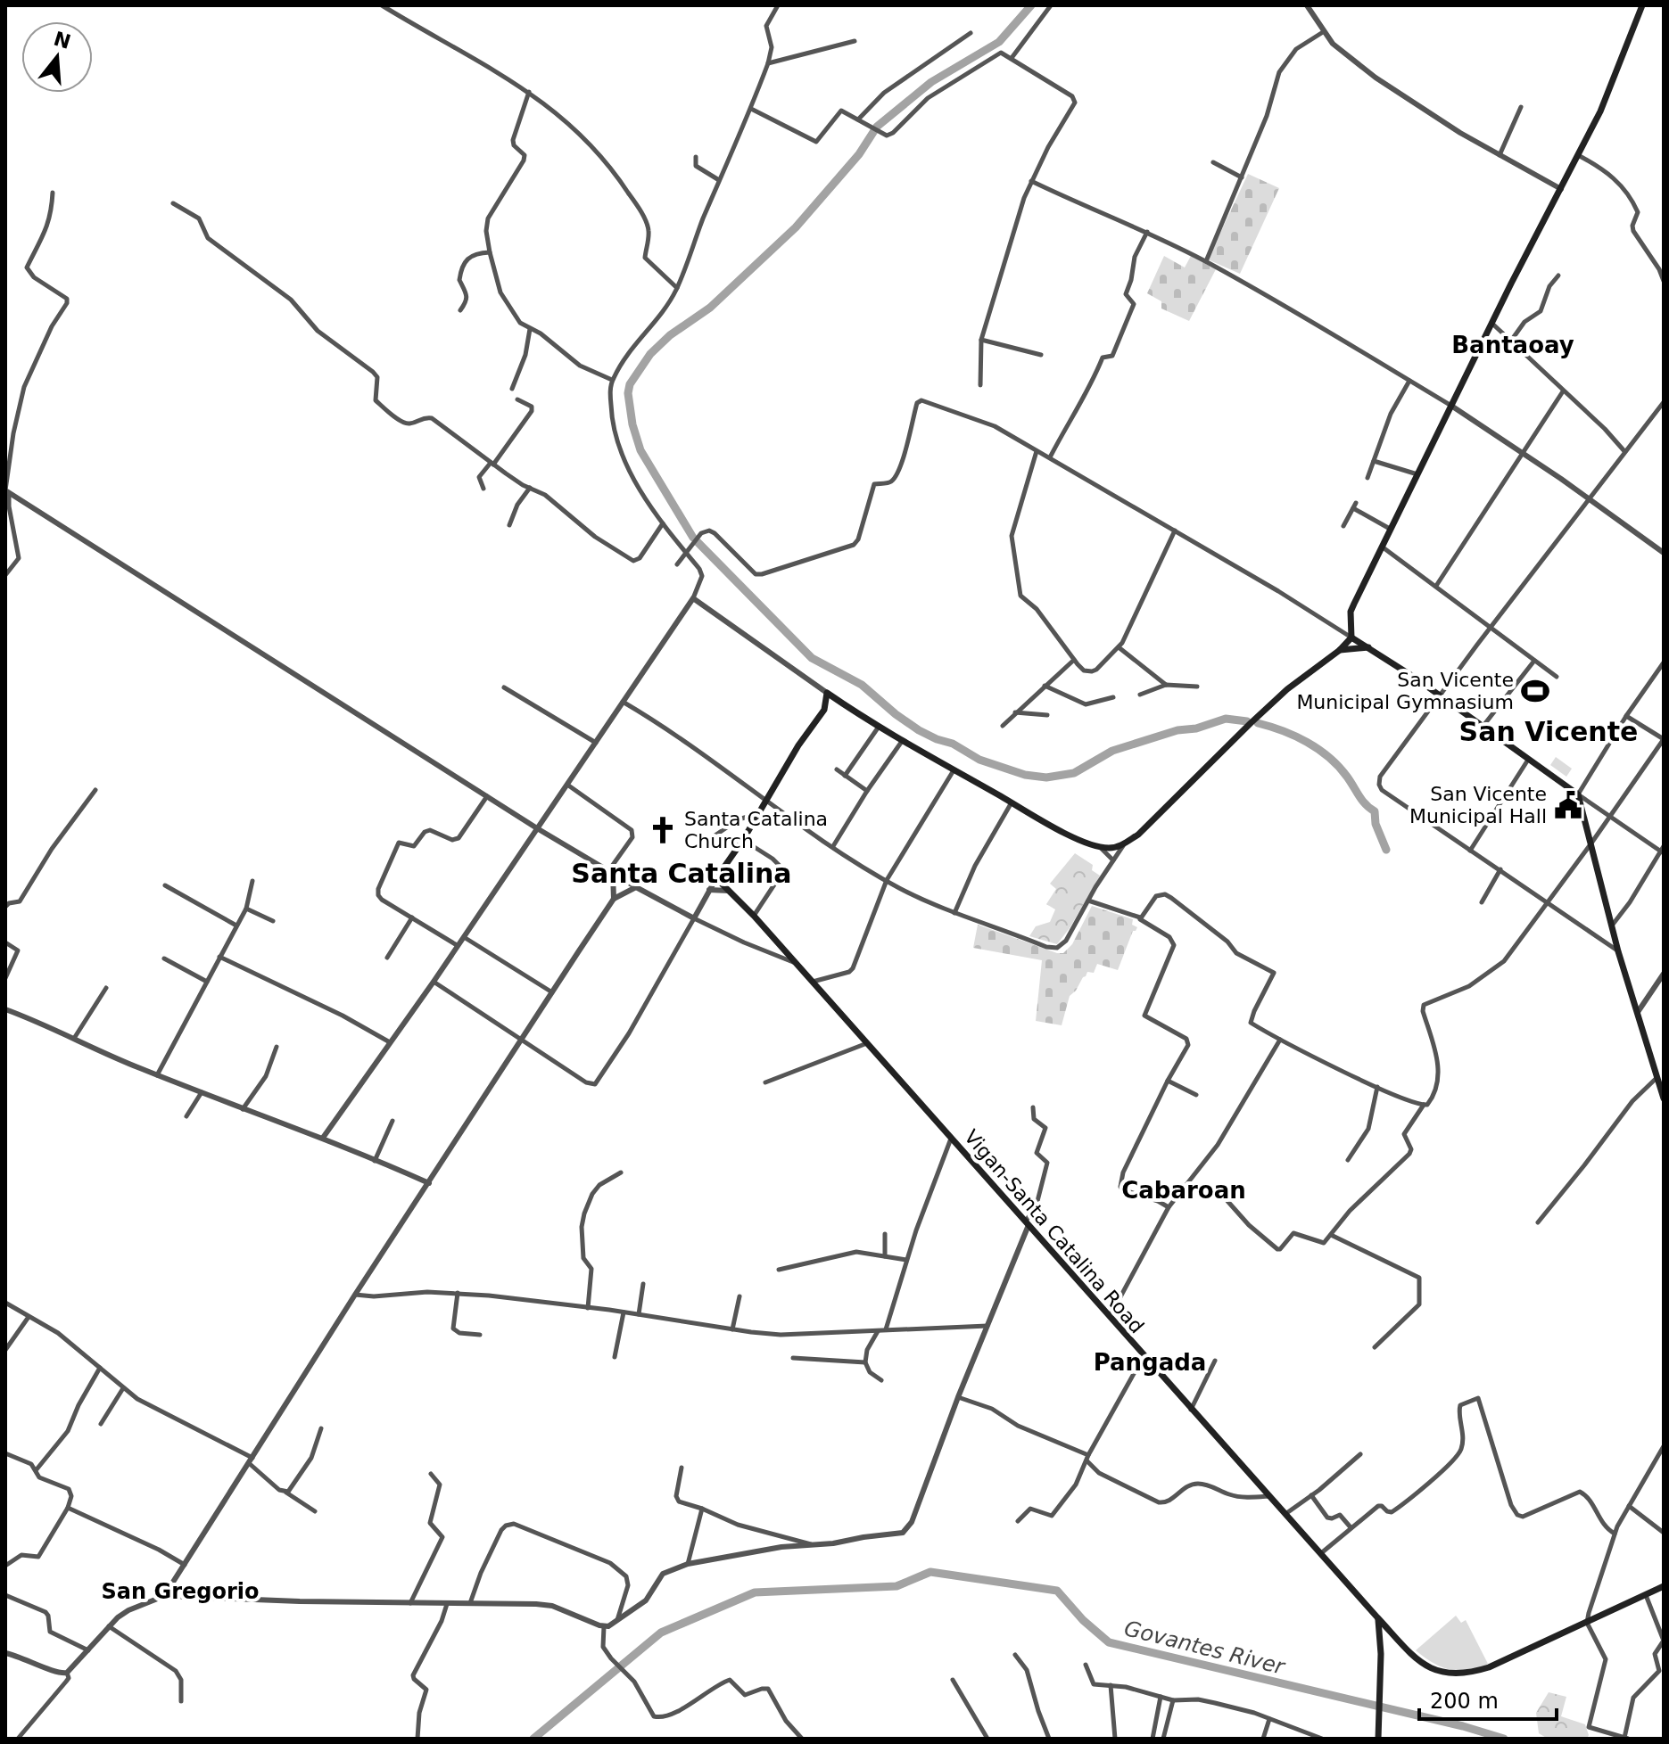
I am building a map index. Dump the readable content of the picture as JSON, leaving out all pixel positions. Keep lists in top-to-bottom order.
{
  "streets": {
    "main road": ["Vigan-Santa Catalina Road"]
  },
  "districts": [
    "Bantaoay",
    "San Vicente",
    "Santa Catalina",
    "Cabaroan",
    "Pangada",
    "San Gregorio"
  ],
  "water": ["Govantes River"],
  "places": {
    "sports": ["San Vicente Municipal Gymnasium"],
    "public building": ["San Vicente Municipal Hall"],
    "church": ["Santa Catalina Church"]
  },
  "scale_bar": "200 m",
  "north": "top"
}
